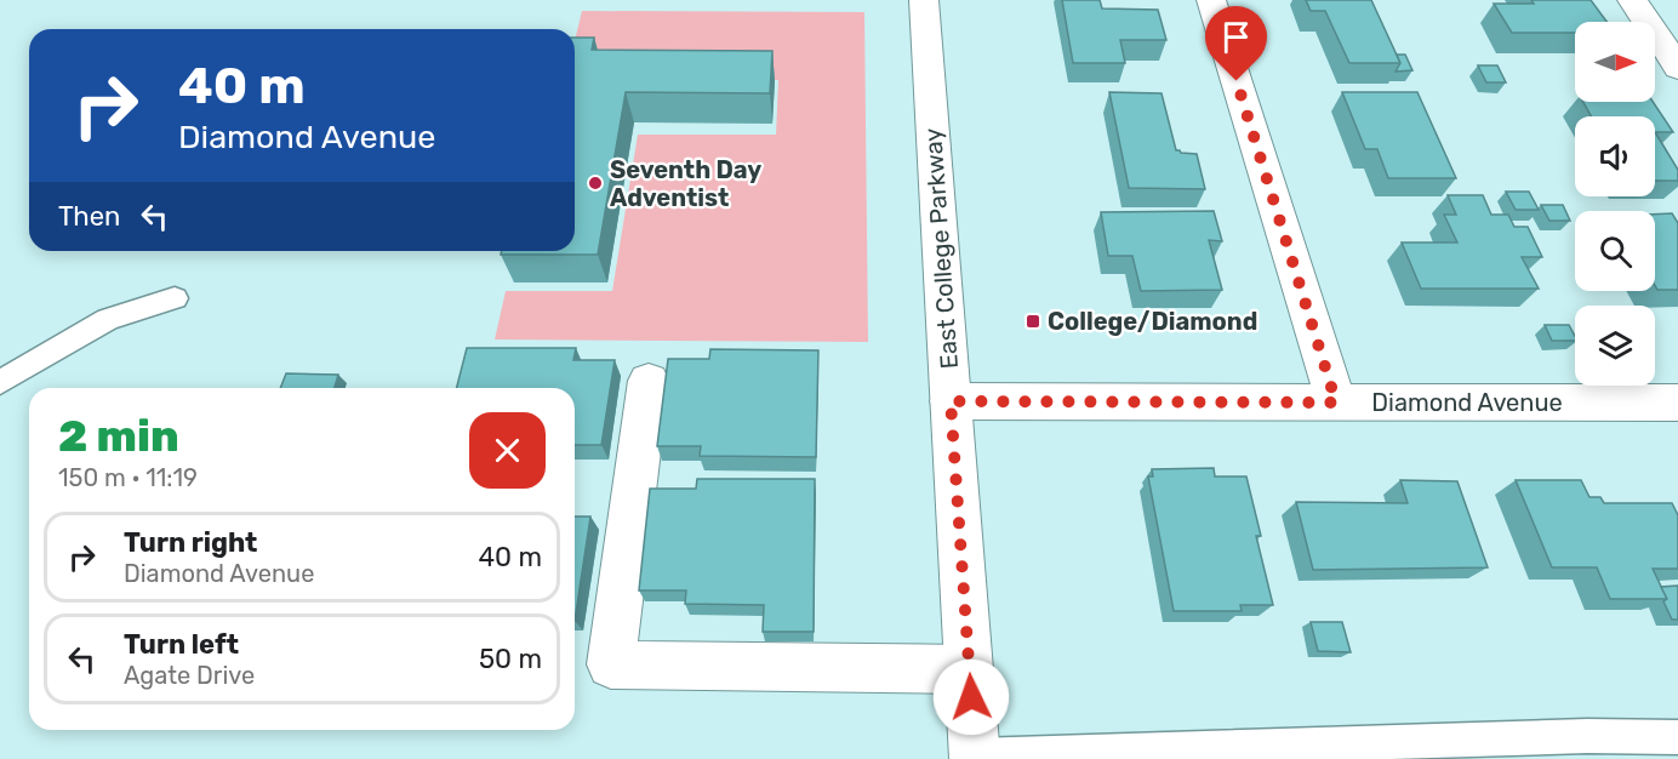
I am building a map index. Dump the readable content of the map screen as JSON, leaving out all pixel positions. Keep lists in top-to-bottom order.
{
  "streets": {
    "street": ["East College Parkway", "Diamond Avenue"]
  },
  "crossings": [
    ["East College Parkway", "Diamond Avenue"]
  ],
  "places": {
    "other": ["Seventh Day Adventist"],
    "transit": ["College/Diamond"]
  },
  "north": "right",
  "page": {
    "turn": ["40 m", "Diamond Avenue"],
    "then": "Then",
    "heading": ["2 min", "150 m · 11:19"],
    "list": [
      {
        "name": "Turn right",
        "note": "Diamond Avenue",
        "value": "40 m"
      },
      {
        "name": "Turn left",
        "note": "Agate Drive",
        "value": "50 m"
      }
    ]
  }
}
